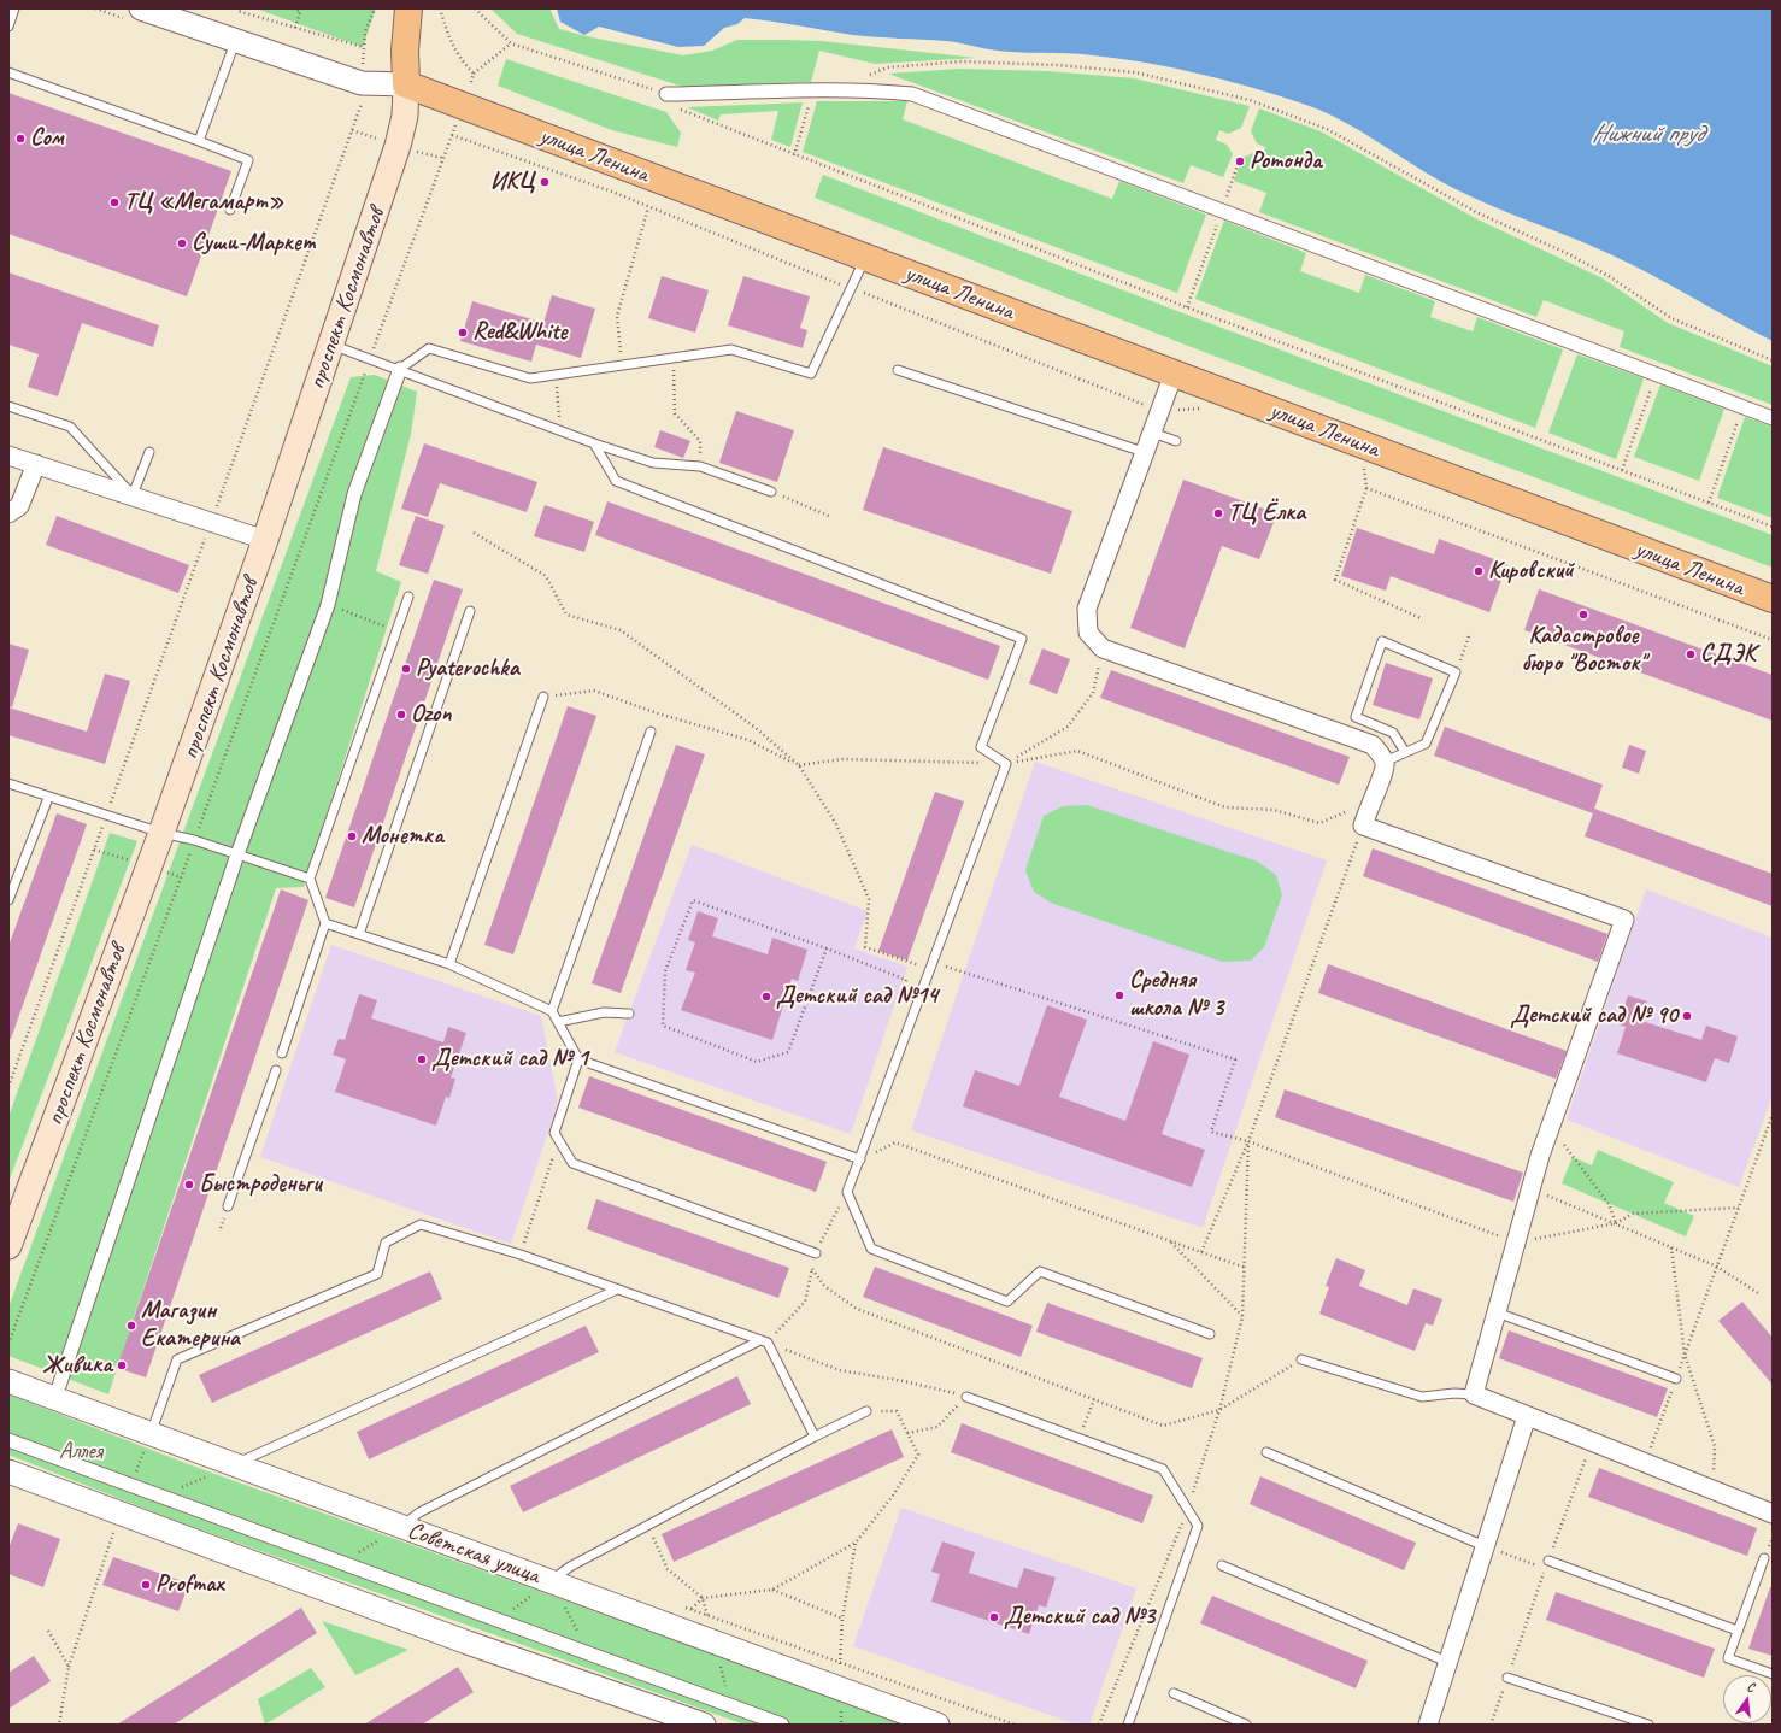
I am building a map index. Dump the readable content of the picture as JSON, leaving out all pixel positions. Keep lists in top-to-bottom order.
{
  "streets": {
    "main road": ["улица Ленина", "проспект Космонавтов"],
    "street": ["Советская улица"]
  },
  "crossings": [
    ["улица Ленина", "проспект Космонавтов"]
  ],
  "water": ["Нижний пруд"],
  "parks": ["Аллея"],
  "places": [
    "Сом",
    "Ротонда",
    "ИКЦ",
    "ТЦ «Мегамарт»",
    "Суши-Маркет",
    "Red&White",
    "ТЦ Ёлка",
    "Кировский",
    "Кадастровое бюро \"Восток\"",
    "СДЭК",
    "Pyaterochka",
    "Ozon",
    "Монетка",
    "Средняя школа № 3",
    "Детский сад №14",
    "Детский сад № 90",
    "Детский сад № 1",
    "Быстроденьги",
    "Магазин Екатерина",
    "Живика",
    "Profmax",
    "Детский сад №3"
  ],
  "north": "top"
}
